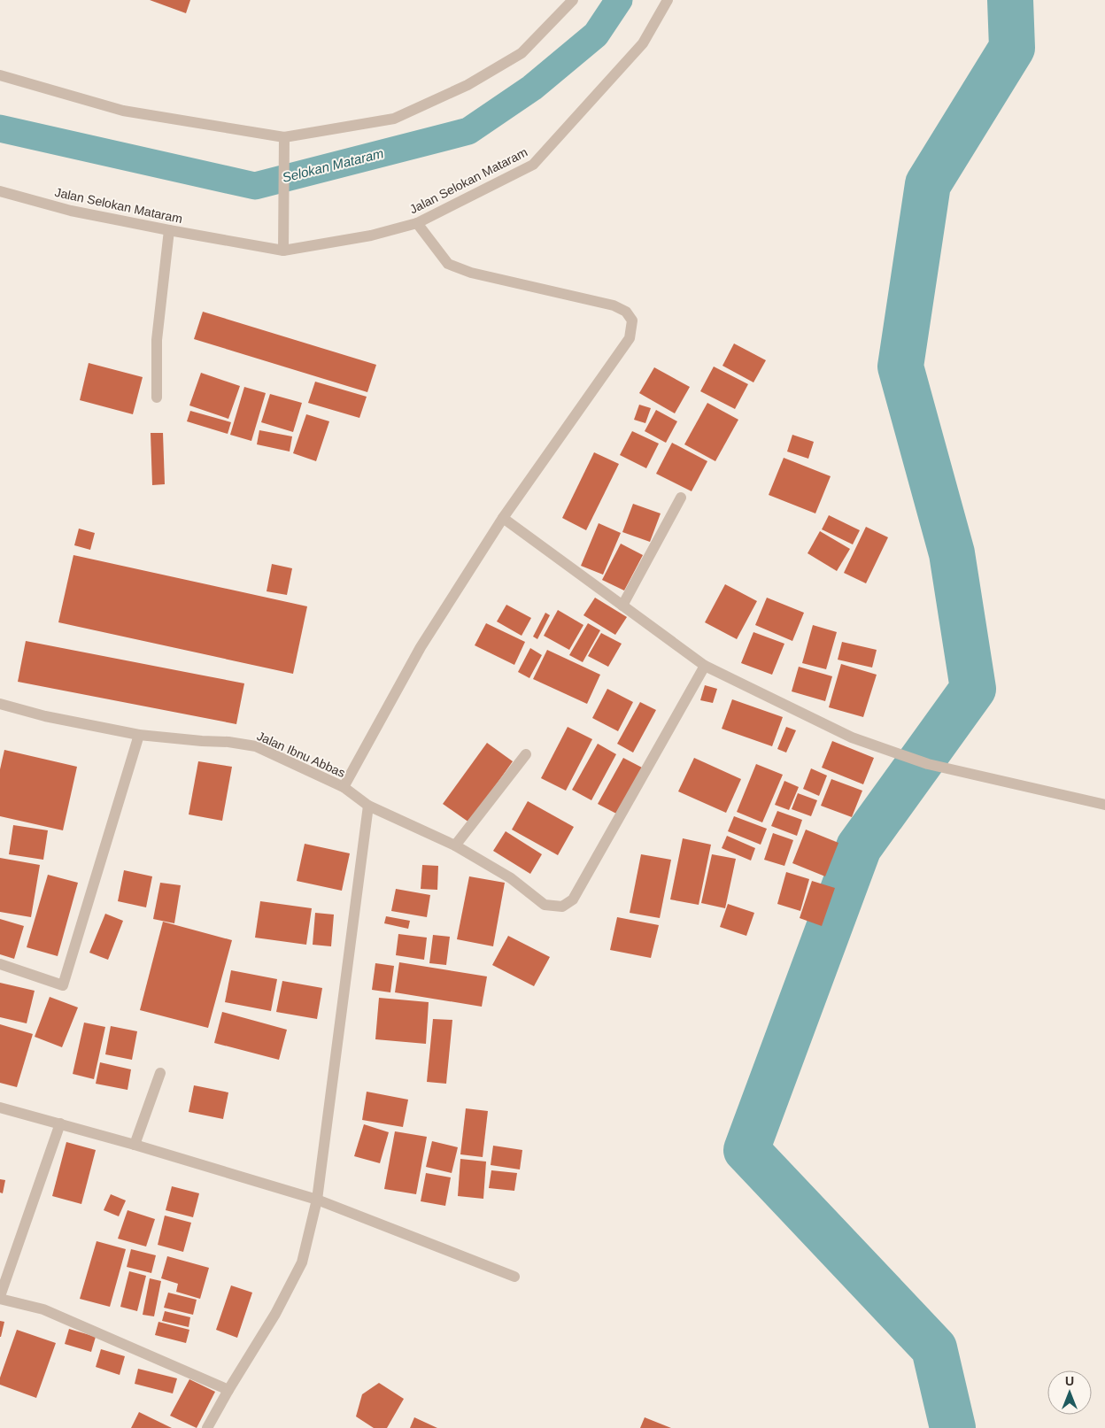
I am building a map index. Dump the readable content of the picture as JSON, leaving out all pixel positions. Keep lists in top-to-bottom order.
{
  "streets": {
    "street": ["Jalan Selokan Mataram", "Jalan Ibnu Abbas"]
  },
  "water": ["Selokan Mataram"],
  "north": "top"
}
